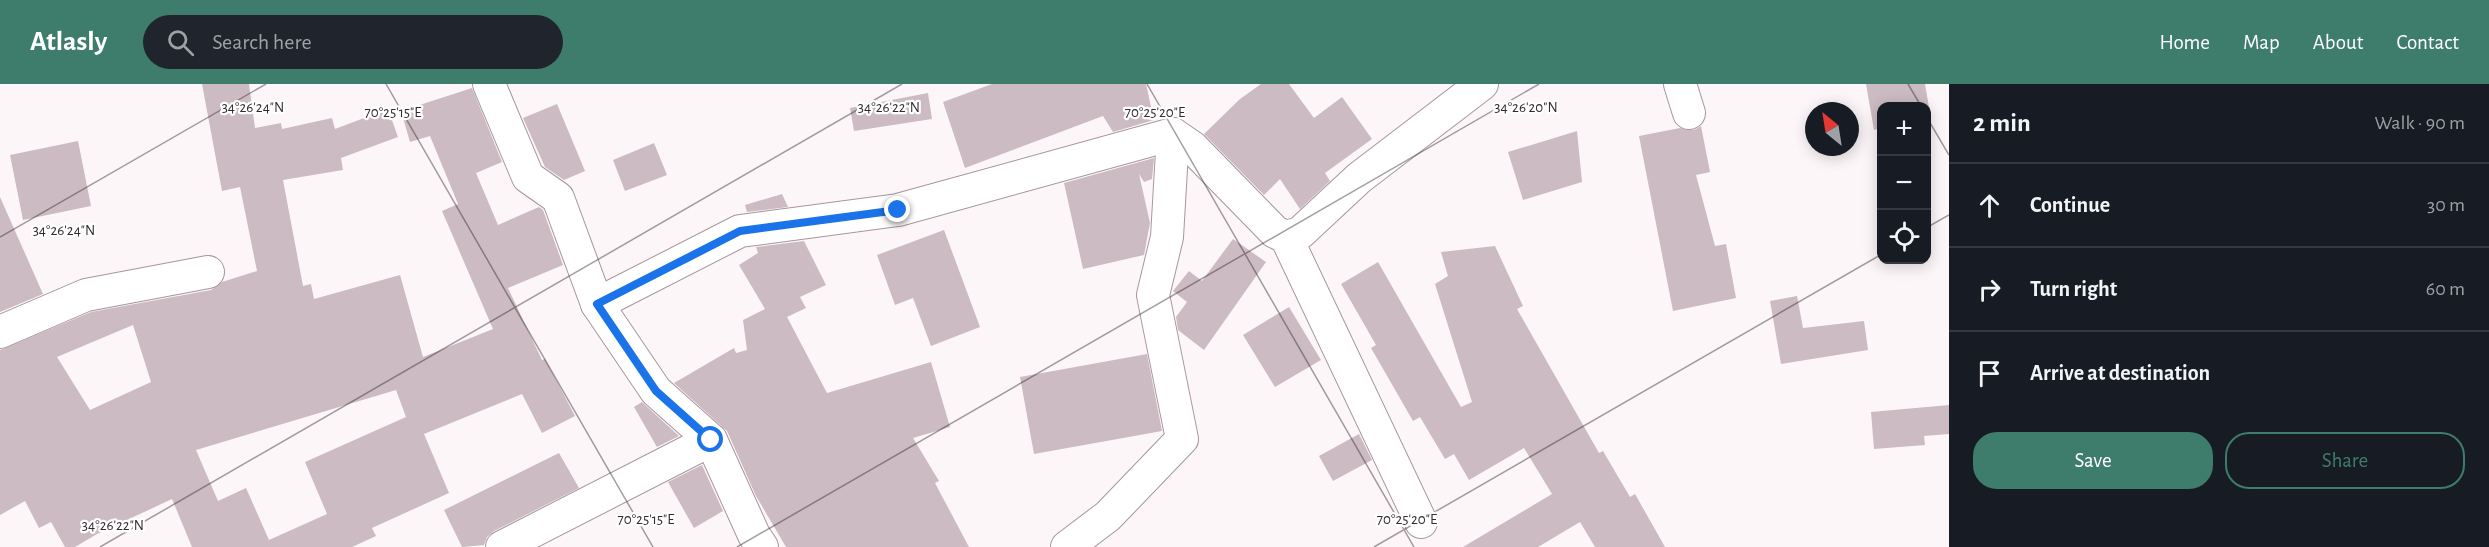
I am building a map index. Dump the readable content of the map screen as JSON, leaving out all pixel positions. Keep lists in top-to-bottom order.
{
  "north": "top left",
  "page": {
    "header": "Atlasly",
    "search": "Search here",
    "nav": [
      "Home",
      "Map",
      "About",
      "Contact"
    ],
    "heading": ["2 min", "Walk · 90 m"],
    "map_buttons": ["+", "−"],
    "list": [
      ["Continue", "30 m"],
      ["Turn right", "60 m"],
      "Arrive at destination"
    ],
    "buttons": ["Save", "Share"]
  },
  "coordinates": [
    "34°26'24\"N",
    "34°26'22\"N",
    "34°26'20\"N",
    "70°25'15\"E",
    "70°25'20\"E"
  ]
}
